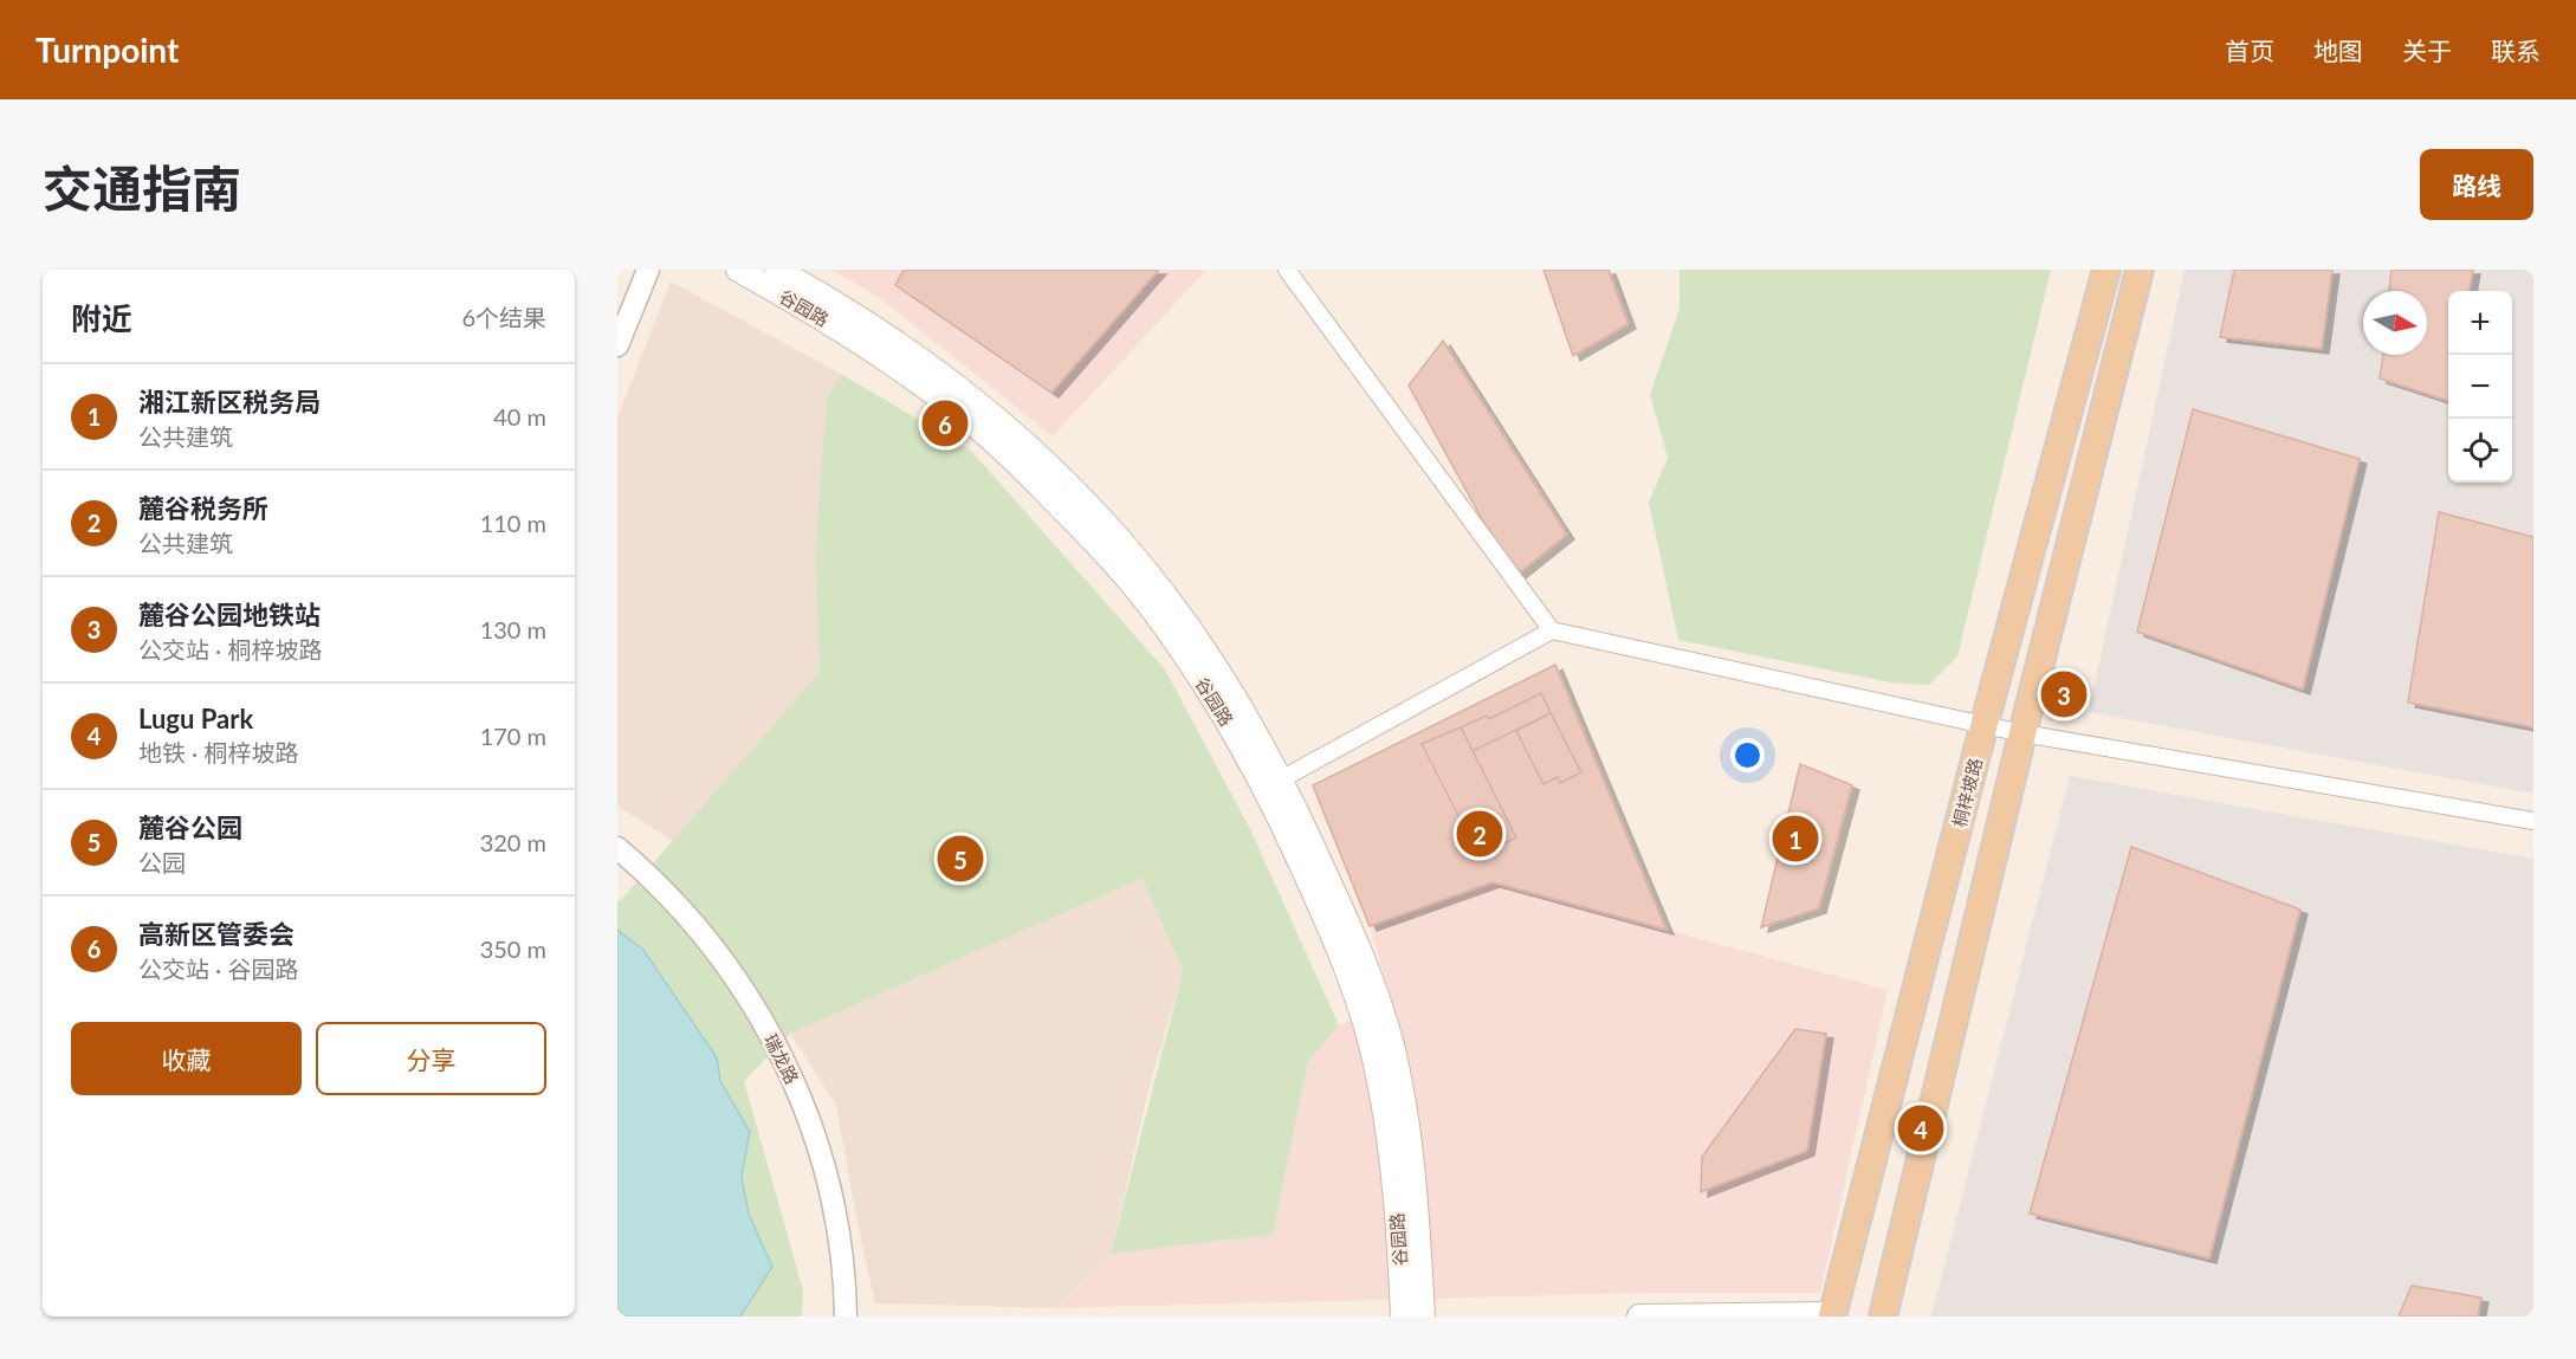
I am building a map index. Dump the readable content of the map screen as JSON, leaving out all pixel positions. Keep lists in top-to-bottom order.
{
  "streets": {
    "main road": ["谷园路", "桐梓坡路"],
    "street": ["瑞龙路"]
  },
  "north": "right",
  "page": {
    "header": "Turnpoint",
    "nav": [
      "首页",
      "地图",
      "关于",
      "联系"
    ],
    "title": "交通指南",
    "buttons": [
      "路线",
      ["收藏", "分享"]
    ],
    "heading": ["附近", "6个结果"],
    "map_buttons": ["+", "−"],
    "list": [
      {
        "mark": "1",
        "name": "湘江新区税务局",
        "note": "公共建筑",
        "value": "40 m"
      },
      {
        "mark": "2",
        "name": "麓谷税务所",
        "note": "公共建筑",
        "value": "110 m"
      },
      {
        "mark": "3",
        "name": "麓谷公园地铁站",
        "note": "公交站 · 桐梓坡路",
        "value": "130 m"
      },
      {
        "mark": "4",
        "name": "Lugu Park",
        "note": "地铁 · 桐梓坡路",
        "value": "170 m"
      },
      {
        "mark": "5",
        "name": "麓谷公园",
        "note": "公园",
        "value": "320 m"
      },
      {
        "mark": "6",
        "name": "高新区管委会",
        "note": "公交站 · 谷园路",
        "value": "350 m"
      }
    ],
    "pins": [
      "6",
      "3",
      "2",
      "1",
      "5",
      "4"
    ]
  }
}
